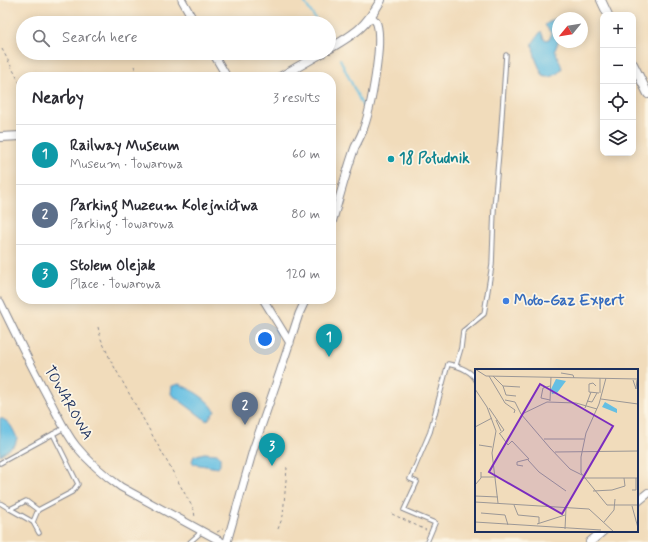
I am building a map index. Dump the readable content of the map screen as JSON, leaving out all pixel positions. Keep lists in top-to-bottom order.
{
  "streets": {
    "street": ["TOWAROWA"]
  },
  "places": ["18 Południk", "Moto-Gaz Expert"],
  "north": "bottom left",
  "page": {
    "map_buttons": ["+", "−"],
    "search": "Search here",
    "heading": ["Nearby", "3 results"],
    "list": [
      {
        "mark": "1",
        "name": "Railway Museum",
        "note": "Museum · Towarowa",
        "value": "60 m"
      },
      {
        "mark": "2",
        "name": "Parking Muzeum Kolejnictwa",
        "note": "Parking · Towarowa",
        "value": "80 m"
      },
      {
        "mark": "3",
        "name": "Stolem Olejak",
        "note": "Place · Towarowa",
        "value": "120 m"
      }
    ],
    "pins": ["1", "2", "3"]
  }
}
